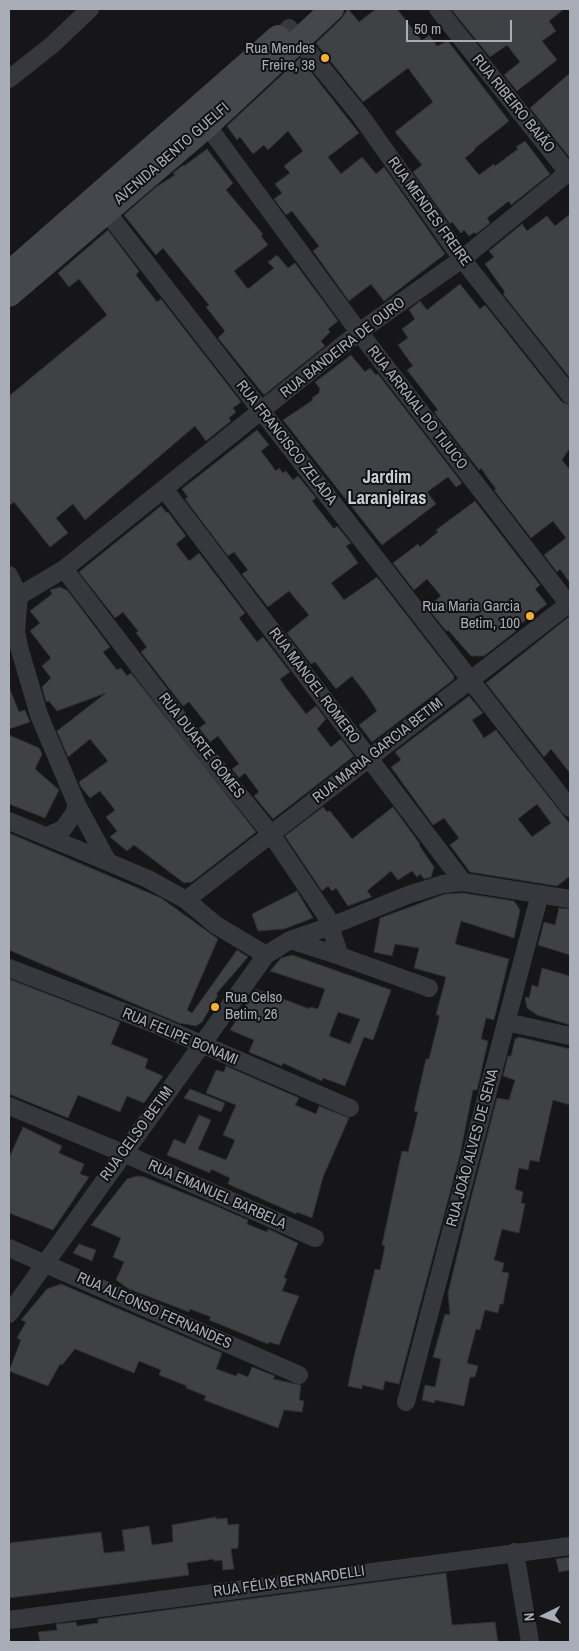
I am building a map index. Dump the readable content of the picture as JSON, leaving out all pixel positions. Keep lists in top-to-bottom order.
{
  "streets": {
    "main road": ["AVENIDA BENTO GUELFI"],
    "street": [
      "RUA RIBEIRO BAIÃO",
      "RUA MENDES FREIRE",
      "RUA BANDEIRA DE OURO",
      "RUA ARRAIAL DO TIJUCO",
      "RUA FRANCISCO ZELADA",
      "RUA MANOEL ROMERO",
      "RUA DUARTE GOMES",
      "RUA MARIA GARCIA BETIM",
      "RUA FELIPE BONAMI",
      "RUA CELSO BETIM",
      "RUA JOÃO ALVES DE SENA",
      "RUA EMANUEL BARBELA",
      "RUA ALFONSO FERNANDES",
      "RUA FÉLIX BERNARDELLI"
    ]
  },
  "crossings": [
    ["RUA RIBEIRO BAIÃO", "RUA BANDEIRA DE OURO"],
    ["AVENIDA BENTO GUELFI", "RUA MENDES FREIRE"],
    ["AVENIDA BENTO GUELFI", "RUA ARRAIAL DO TIJUCO"],
    ["AVENIDA BENTO GUELFI", "RUA FRANCISCO ZELADA"],
    ["RUA MENDES FREIRE", "RUA BANDEIRA DE OURO"],
    ["RUA BANDEIRA DE OURO", "RUA ARRAIAL DO TIJUCO"],
    ["RUA BANDEIRA DE OURO", "RUA FRANCISCO ZELADA"],
    ["RUA BANDEIRA DE OURO", "RUA MANOEL ROMERO"],
    ["RUA BANDEIRA DE OURO", "RUA DUARTE GOMES"],
    ["RUA ARRAIAL DO TIJUCO", "RUA MARIA GARCIA BETIM"],
    ["RUA FRANCISCO ZELADA", "RUA MARIA GARCIA BETIM"],
    ["RUA MANOEL ROMERO", "RUA MARIA GARCIA BETIM"],
    ["RUA DUARTE GOMES", "RUA MARIA GARCIA BETIM"],
    ["RUA FELIPE BONAMI", "RUA CELSO BETIM"],
    ["RUA CELSO BETIM", "RUA EMANUEL BARBELA"],
    ["RUA CELSO BETIM", "RUA ALFONSO FERNANDES"]
  ],
  "districts": ["Jardim Laranjeiras"],
  "places": ["Rua Mendes Freire, 38", "Rua Maria Garcia Betim, 100", "Rua Celso Betim, 26"],
  "scale_bar": "50 m",
  "north": "left"
}
